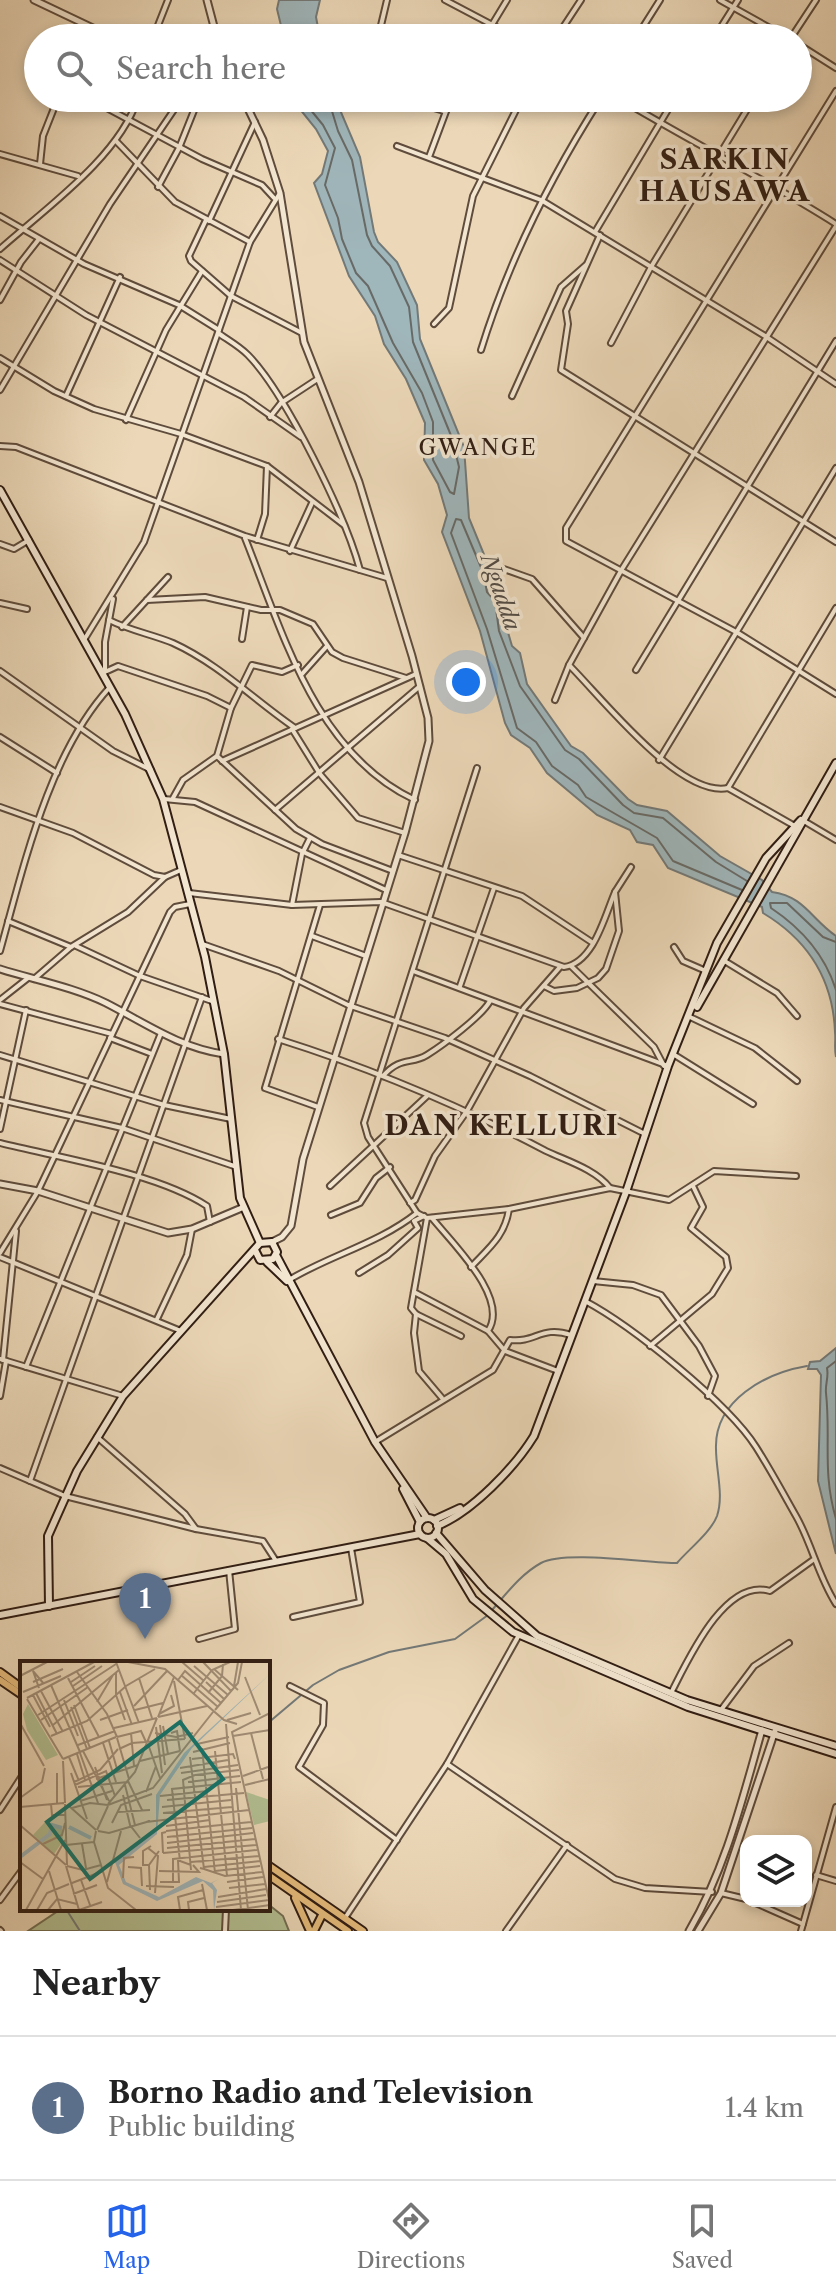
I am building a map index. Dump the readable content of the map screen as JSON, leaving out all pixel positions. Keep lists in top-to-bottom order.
{
  "districts": ["SARKIN HAUSAWA", "GWANGE", "DAN KELLURI"],
  "water": ["Ngadda"],
  "page": {
    "search": "Search here",
    "pins": "1",
    "heading": "Nearby",
    "list": [
      {
        "mark": "1",
        "name": "Borno Radio and Television",
        "note": "Public building",
        "value": "1.4 km"
      }
    ],
    "nav": ["Map", "Directions", "Saved"]
  }
}
